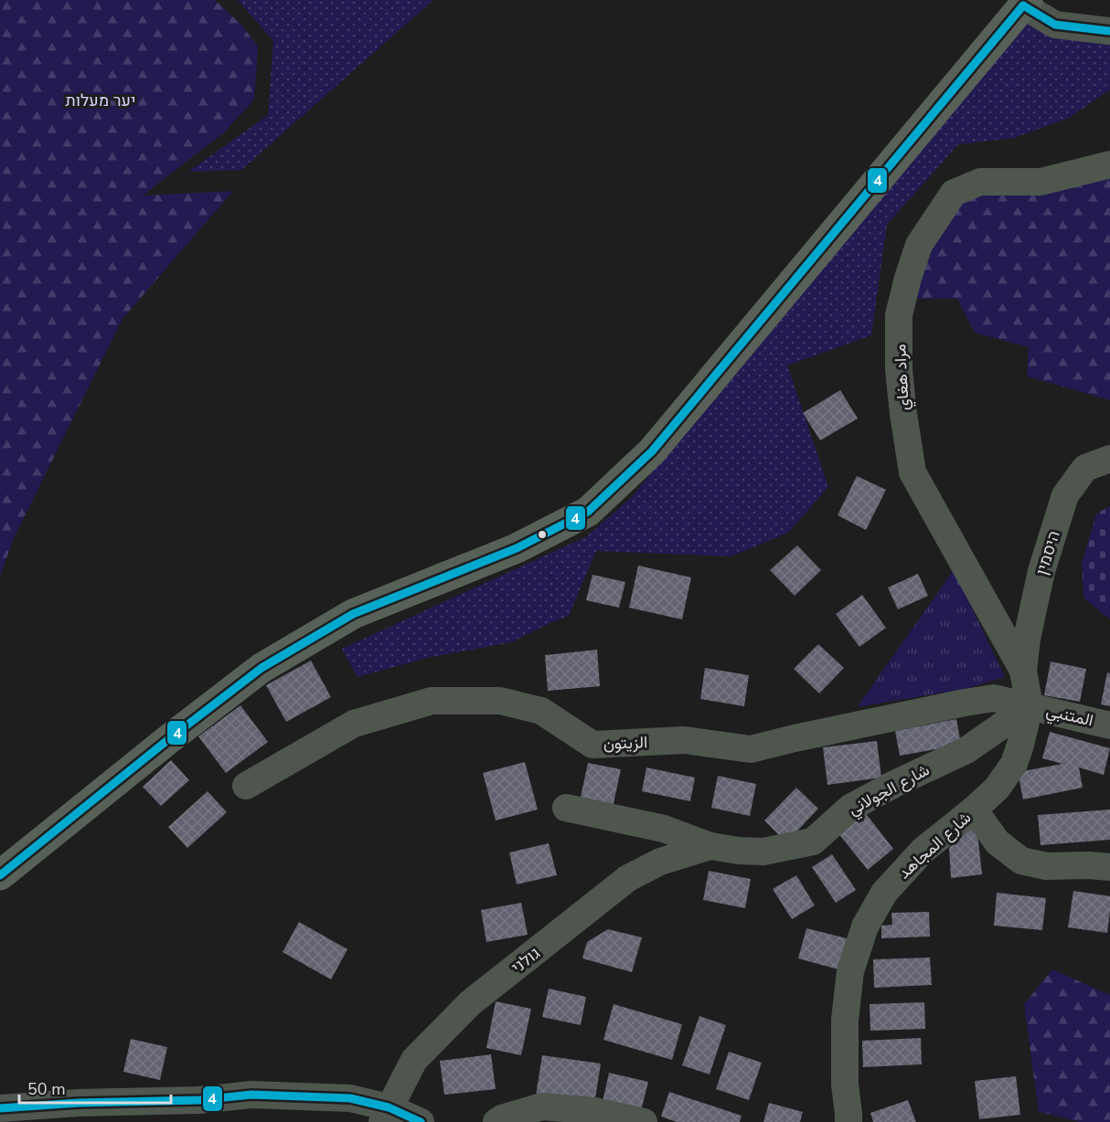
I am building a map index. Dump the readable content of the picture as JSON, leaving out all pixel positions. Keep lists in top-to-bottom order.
{
  "streets": {
    "street": [
      "مراد هغاي",
      "היסמין",
      "المتنبي",
      "الزيتون",
      "شارع الجولاني",
      "شارع المجاهد",
      "גולני"
    ]
  },
  "crossings": [
    ["مراد هغاي", "היסמין"],
    ["مراد هغاي", "المتنبي"],
    ["مراد هغاي", "الزيتون"],
    ["مراد هغاي", "شارع الجولاني"],
    ["مراد هغاي", "شارع المجاهد"],
    ["المتنبي", "الزيتون"],
    ["المتنبي", "شارع الجولاني"],
    ["المتنبي", "شارع المجاهد"],
    ["الزيتون", "شارع الجولاني"],
    ["الزيتون", "شارع المجاهد"],
    ["شارع الجولاني", "شارع المجاهد"],
    ["شارع الجولاني", "גולני"]
  ],
  "parks": ["יער מעלות"],
  "lines": ["transit line 4"],
  "scale_bar": "50 m"
}
